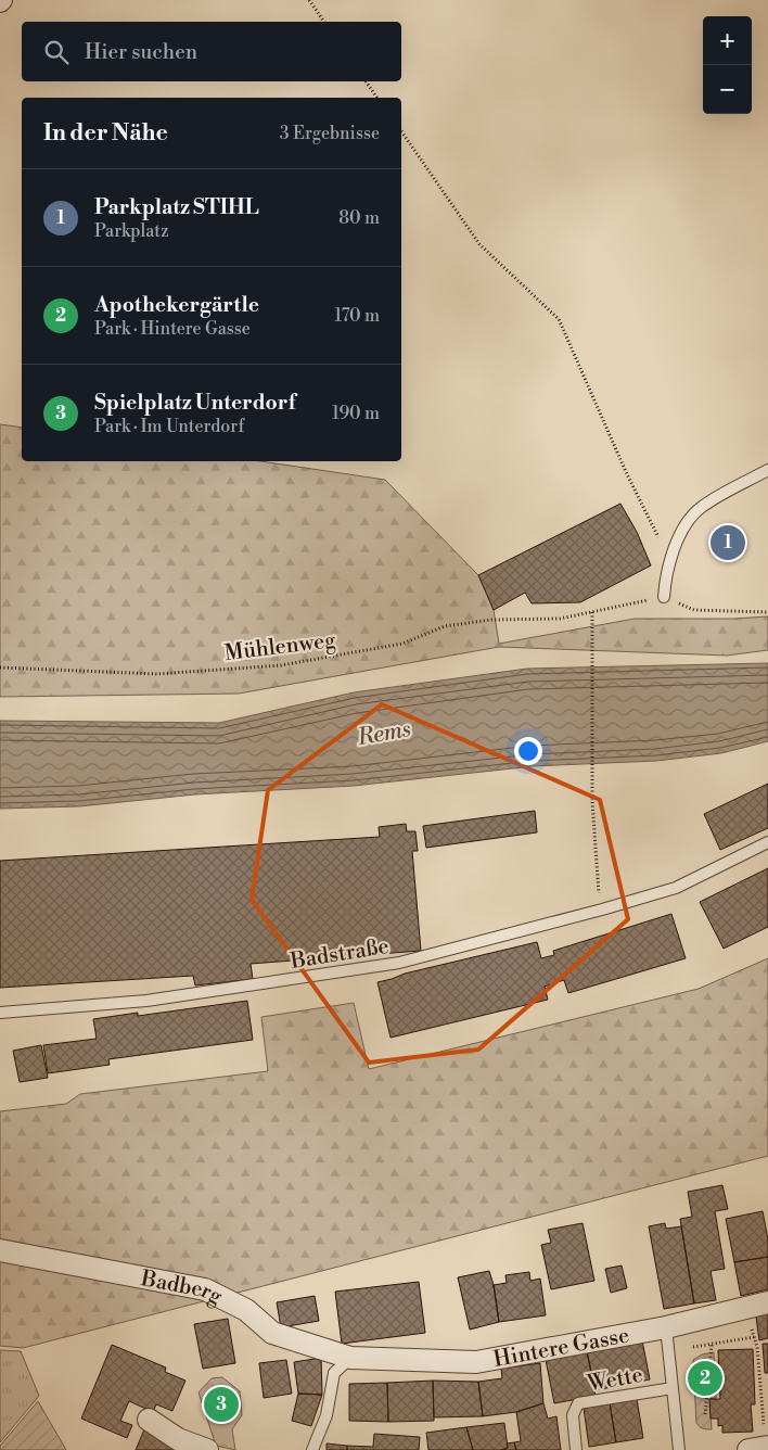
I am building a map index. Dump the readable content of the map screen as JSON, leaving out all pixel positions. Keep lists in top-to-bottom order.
{
  "streets": {
    "street": ["Badberg", "Hintere Gasse"],
    "lane": ["Badstraße", "Wette"],
    "path": ["Mühlenweg"]
  },
  "crossings": [
    ["Badberg", "Hintere Gasse"]
  ],
  "water": ["Rems"],
  "page": {
    "map_buttons": ["+", "−"],
    "search": "Hier suchen",
    "heading": ["In der Nähe", "3 Ergebnisse"],
    "list": [
      {
        "mark": "1",
        "name": "Parkplatz STIHL",
        "note": "Parkplatz",
        "value": "80 m"
      },
      {
        "mark": "2",
        "name": "Apothekergärtle",
        "note": "Park · Hintere Gasse",
        "value": "170 m"
      },
      {
        "mark": "3",
        "name": "Spielplatz Unterdorf",
        "note": "Park · Im Unterdorf",
        "value": "190 m"
      }
    ],
    "pins": ["1", "2", "3"]
  }
}
